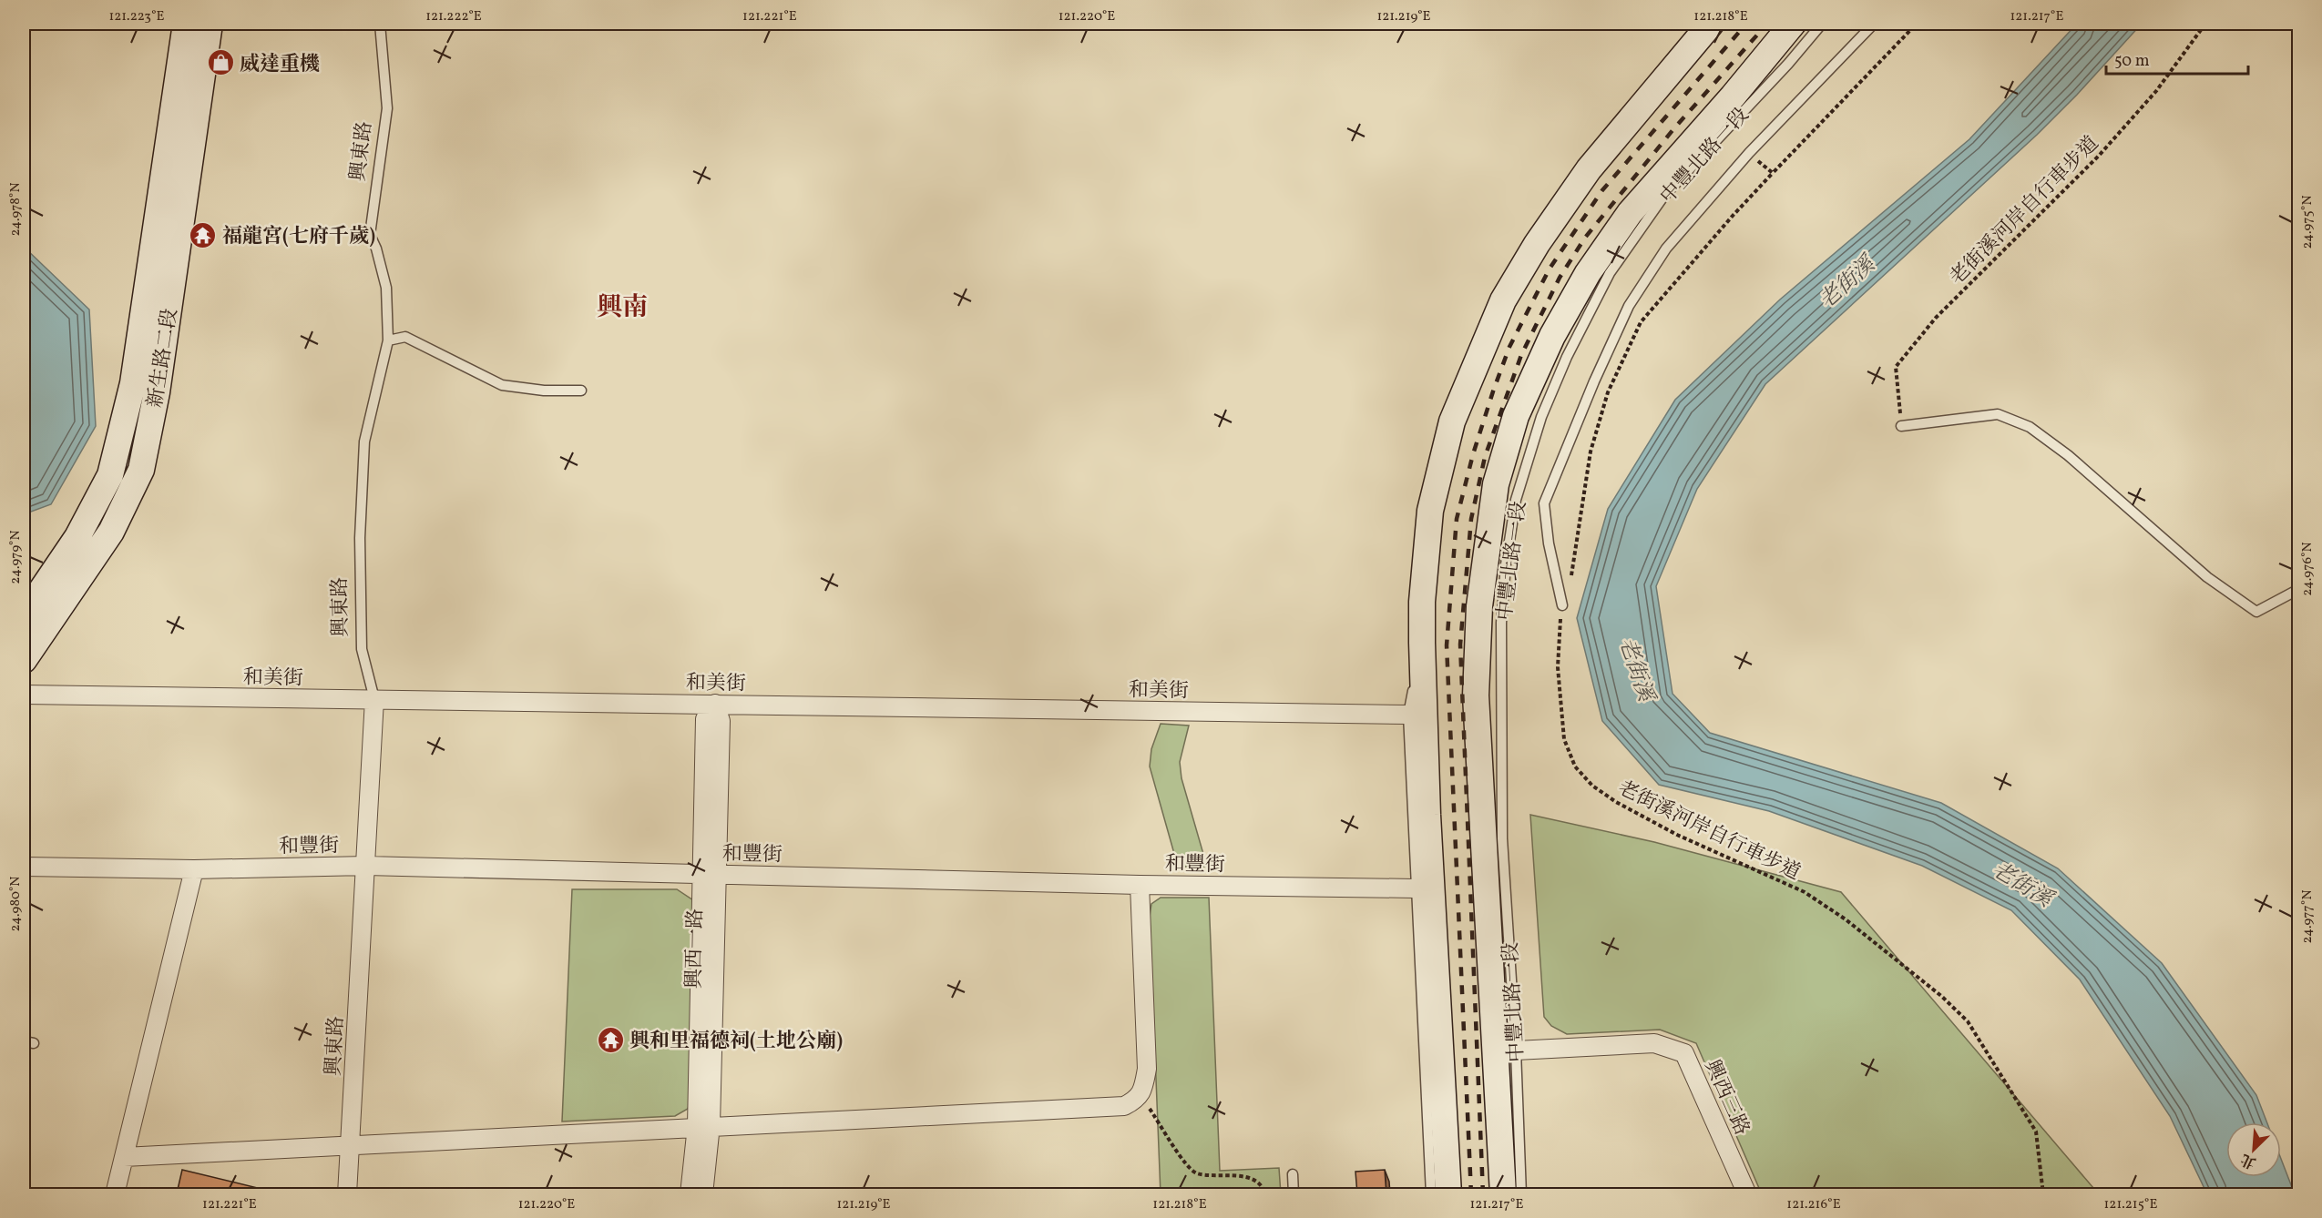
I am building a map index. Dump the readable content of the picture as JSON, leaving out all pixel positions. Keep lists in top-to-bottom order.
{
  "streets": {
    "main road": ["中豐北路一段", "新生路二段"],
    "street": [
      "興東路",
      "和美街",
      "和豐街",
      "興西一路",
      "興西三路"
    ],
    "path": ["老街溪河岸自行車步道"]
  },
  "crossings": [
    ["興東路", "和美街"],
    ["興東路", "和豐街"],
    ["中豐北路一段", "興西三路"],
    ["和美街", "興西一路"],
    ["和豐街", "興西一路"]
  ],
  "districts": ["興南"],
  "water": ["老街溪"],
  "places": {
    "shop": ["威達重機"],
    "temple": ["福龍宮(七府千歲)", "興和里福德祠(土地公廟)"]
  },
  "scale_bar": "50 m",
  "north": "bottom left",
  "coordinates": [
    "121.223°E",
    "121.222°E",
    "121.221°E",
    "121.220°E",
    "121.219°E",
    "121.218°E",
    "121.217°E",
    "24.978°N",
    "24.975°N",
    "24.979°N",
    "24.976°N",
    "24.980°N",
    "24.977°N",
    "121.216°E",
    "121.215°E"
  ]
}
